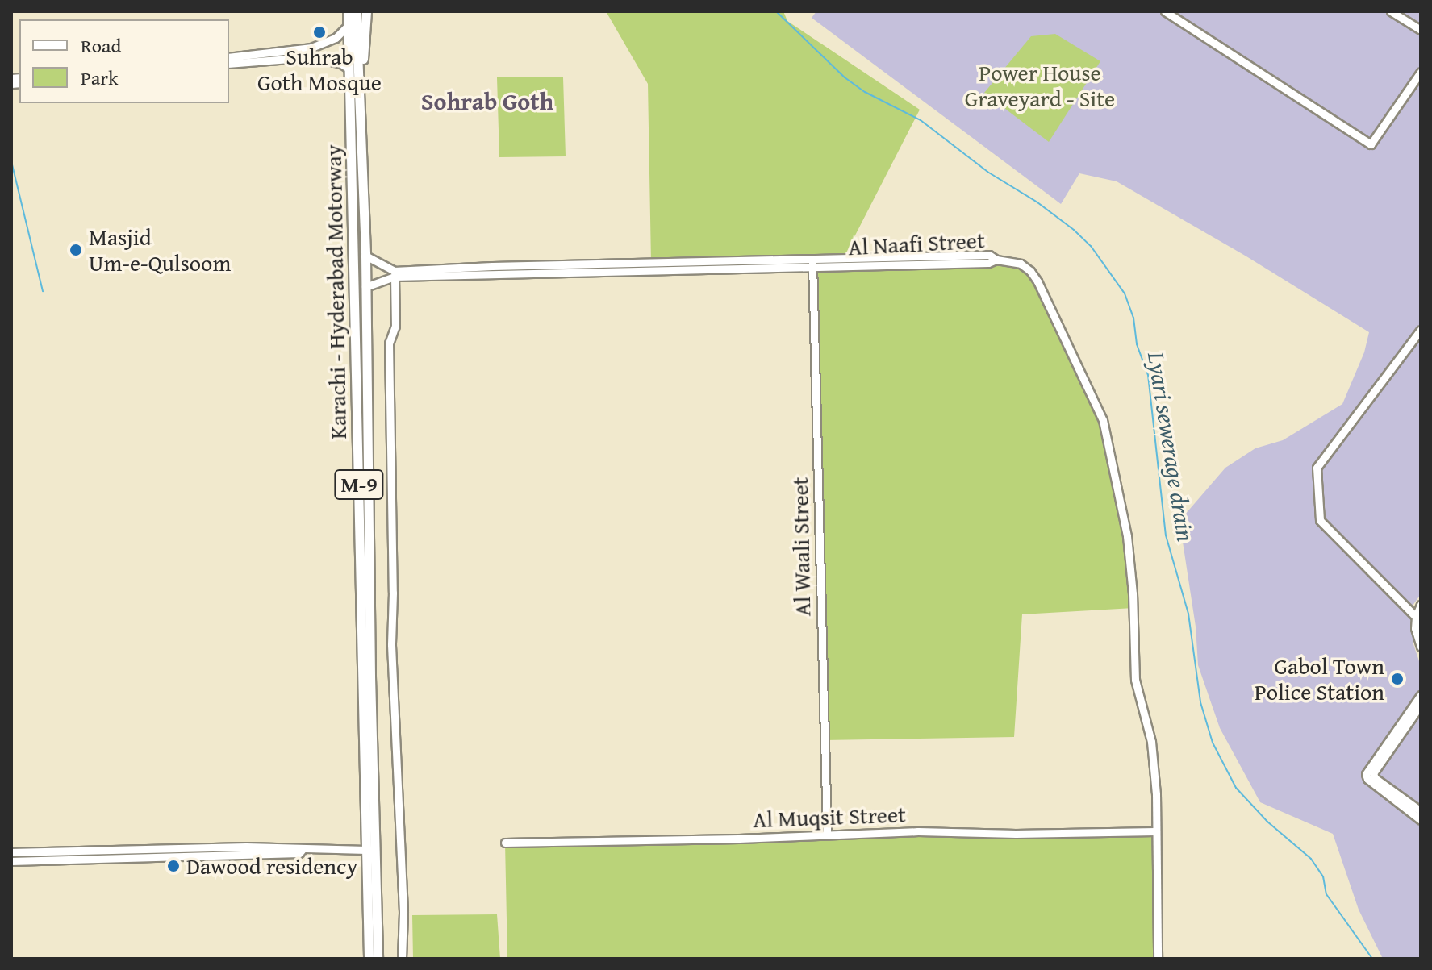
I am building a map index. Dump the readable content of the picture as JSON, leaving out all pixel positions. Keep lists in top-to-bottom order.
{
  "streets": {
    "highway": ["Karachi - Hyderabad Motorway", "M-9"],
    "street": ["Al Naafi Street", "Al Waali Street", "Al Muqsit Street"]
  },
  "crossings": [
    ["Al Naafi Street", "Karachi - Hyderabad Motorway"],
    ["Al Naafi Street", "Al Waali Street"],
    ["Al Naafi Street", "Al Muqsit Street"],
    ["Al Waali Street", "Al Muqsit Street"]
  ],
  "districts": ["Sohrab Goth"],
  "water": ["Lyari sewerage drain"],
  "parks": ["Power House Graveyard - Site"],
  "places": [
    "Suhrab Goth Mosque",
    "Masjid Um-e-Qulsoom",
    "Gabol Town Police Station",
    "Dawood residency"
  ],
  "legend": ["Road", "Park"]
}
